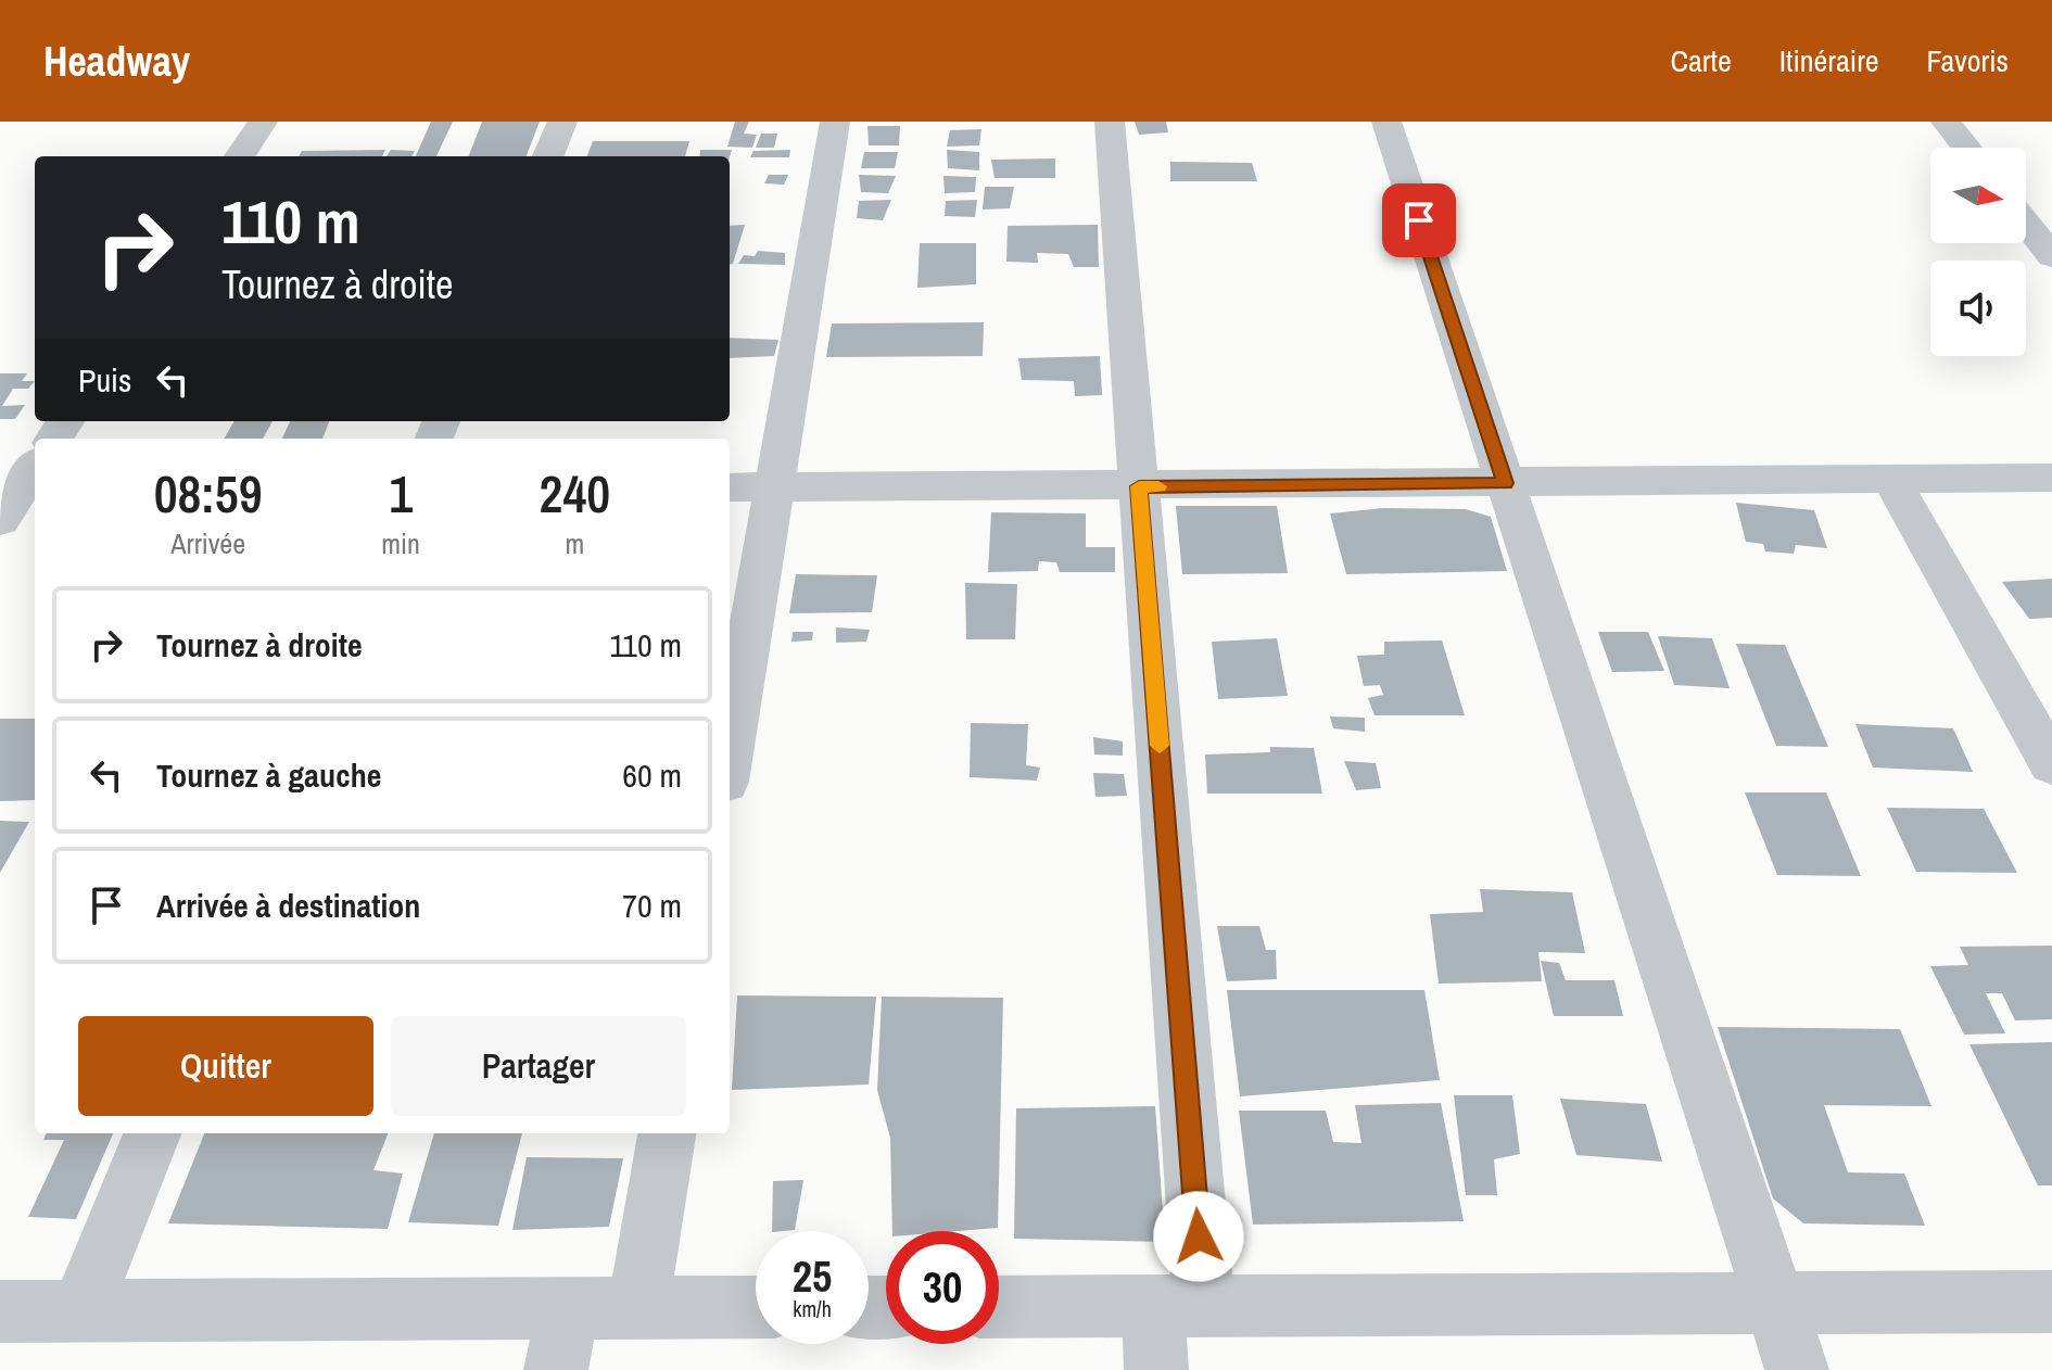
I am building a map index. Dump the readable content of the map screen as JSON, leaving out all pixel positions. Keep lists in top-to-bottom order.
{
  "north": "right",
  "page": {
    "header": "Headway",
    "nav": ["Carte", "Itinéraire", "Favoris"],
    "turn": ["110 m", "Tournez à droite"],
    "then": "Puis",
    "eta": [
      "08:59",
      "Arrivée",
      "1",
      "min",
      "240",
      "m"
    ],
    "list": [
      {
        "name": "Tournez à droite",
        "value": "110 m"
      },
      {
        "name": "Tournez à gauche",
        "value": "60 m"
      },
      {
        "name": "Arrivée à destination",
        "value": "70 m"
      }
    ],
    "buttons": ["Quitter", "Partager"],
    "speed": "25 km/h",
    "limit": "30"
  }
}
